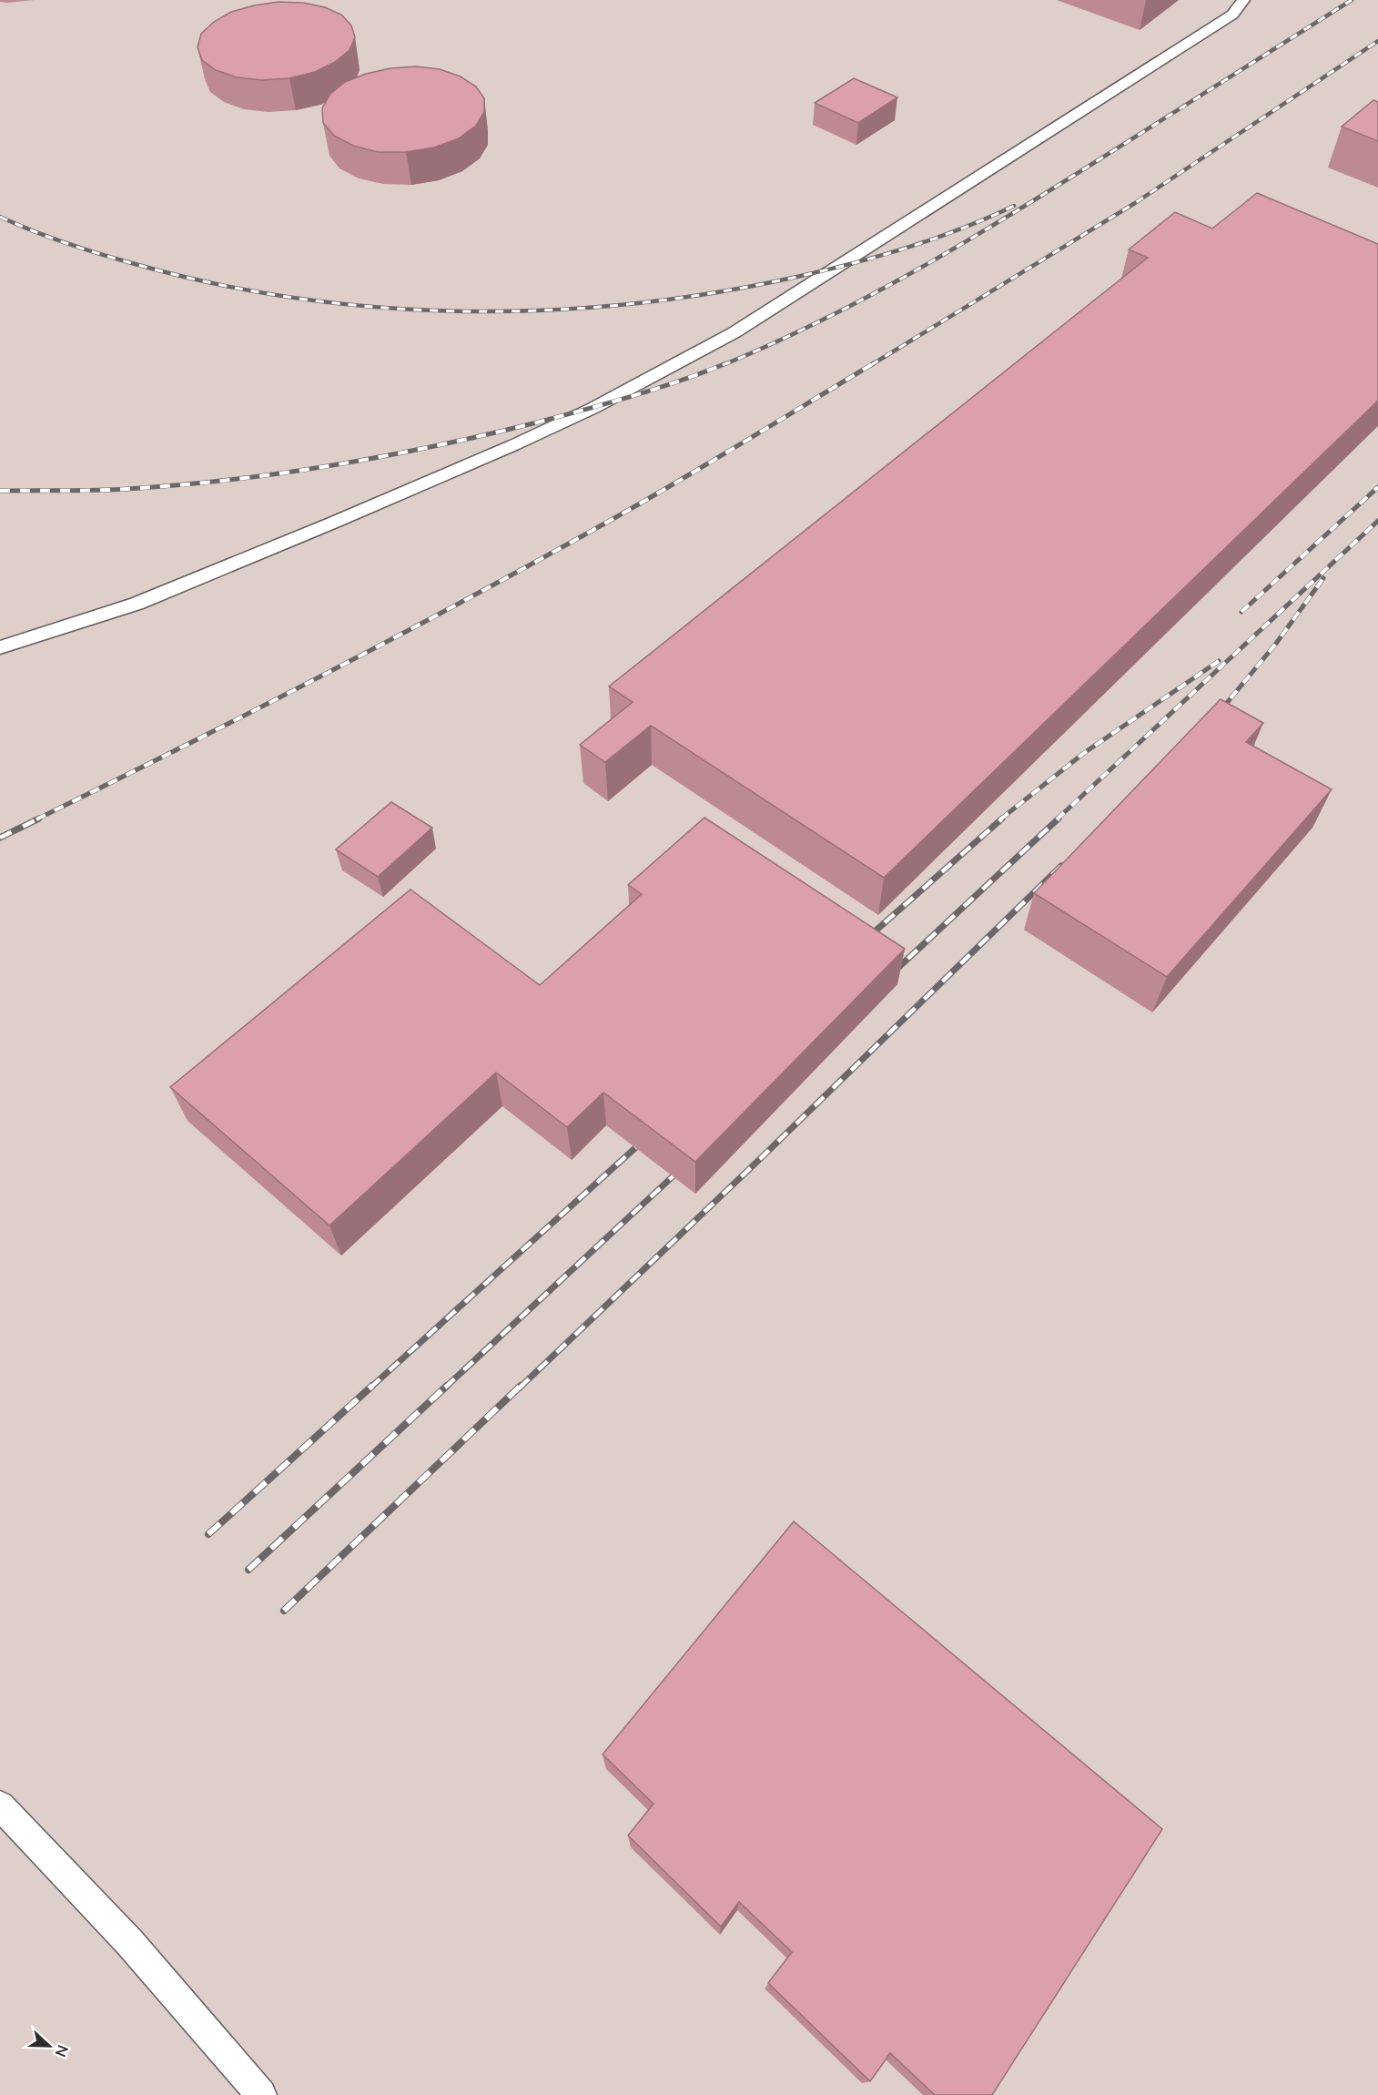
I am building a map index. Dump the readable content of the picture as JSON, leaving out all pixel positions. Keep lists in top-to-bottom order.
{
  "north": "right"
}
